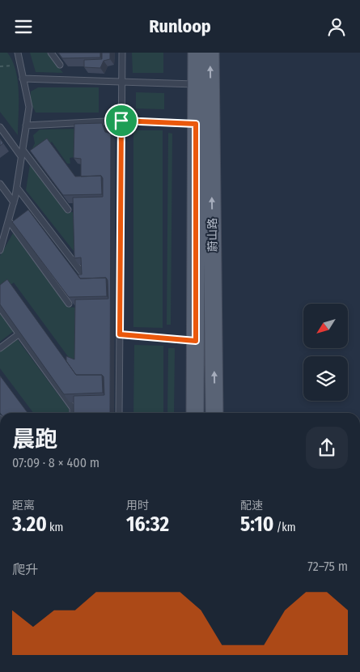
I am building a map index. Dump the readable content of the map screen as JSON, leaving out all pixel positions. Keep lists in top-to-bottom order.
{
  "streets": {
    "main road": ["蔚山路"]
  },
  "north": "bottom left",
  "page": {
    "header": "Runloop",
    "heading": ["晨跑", "07:09 · 8 × 400 m"],
    "stats": [
      ["距离", "3.20 km"],
      ["用时", "16:32"],
      ["配速", "5:10 /km"]
    ],
    "chart": ["爬升", "72–75 m"]
  }
}
